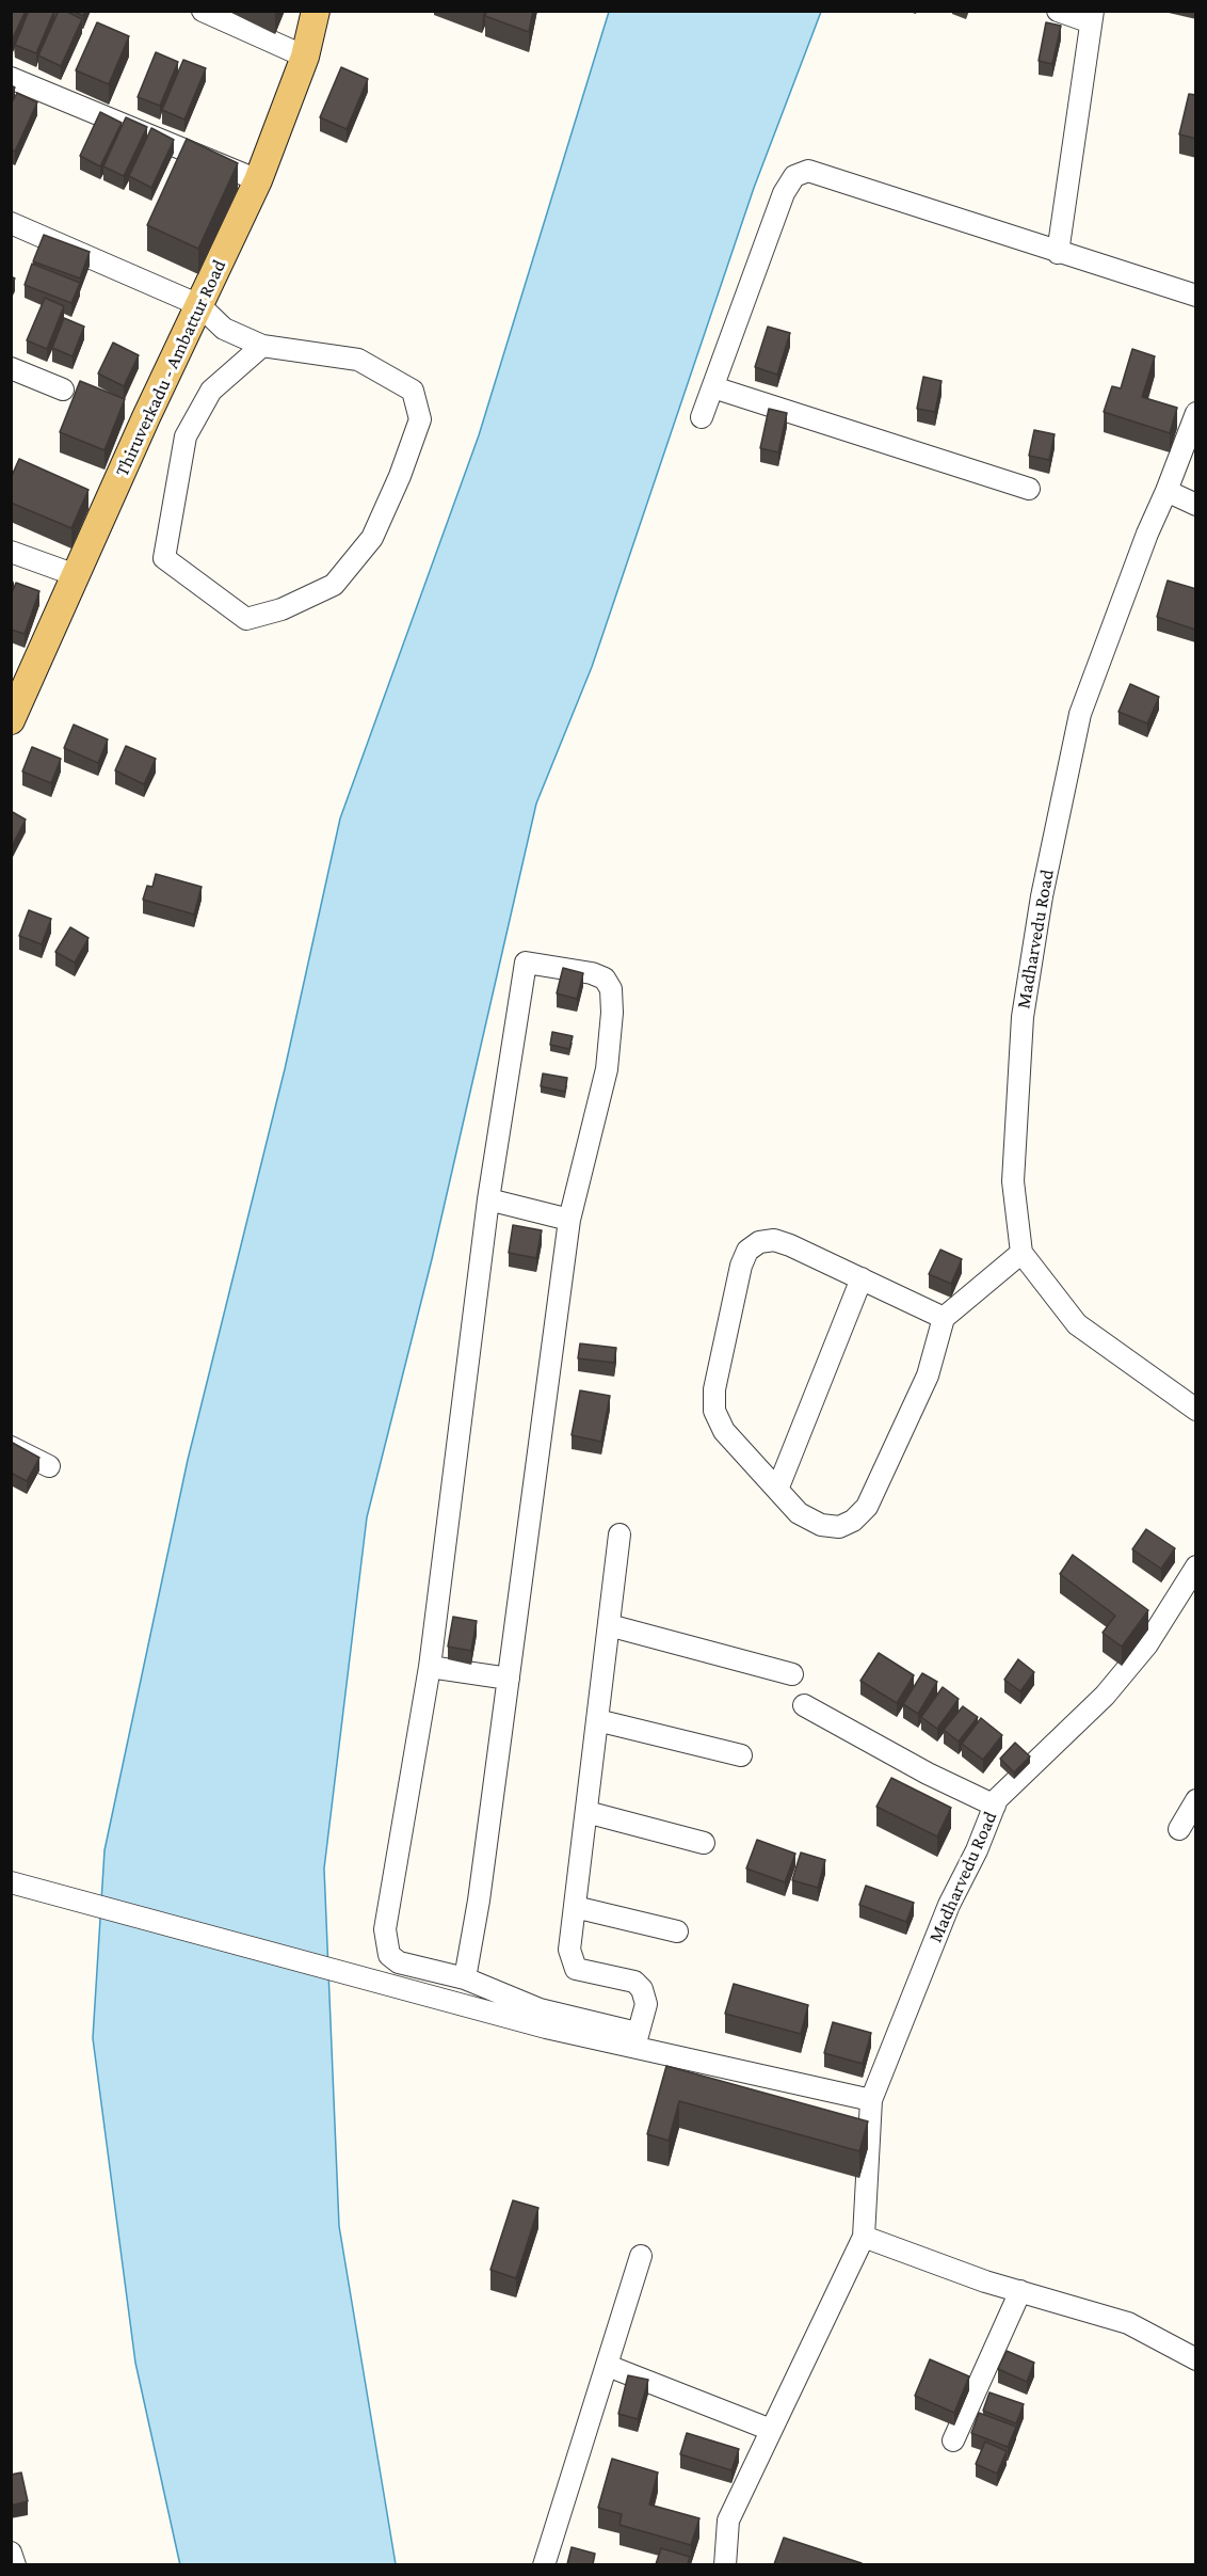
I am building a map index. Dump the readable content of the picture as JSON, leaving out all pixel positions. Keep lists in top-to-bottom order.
{
  "streets": {
    "main road": ["Thiruverkadu - Ambattur Road"],
    "street": ["Madharvedu Road"]
  }
}
